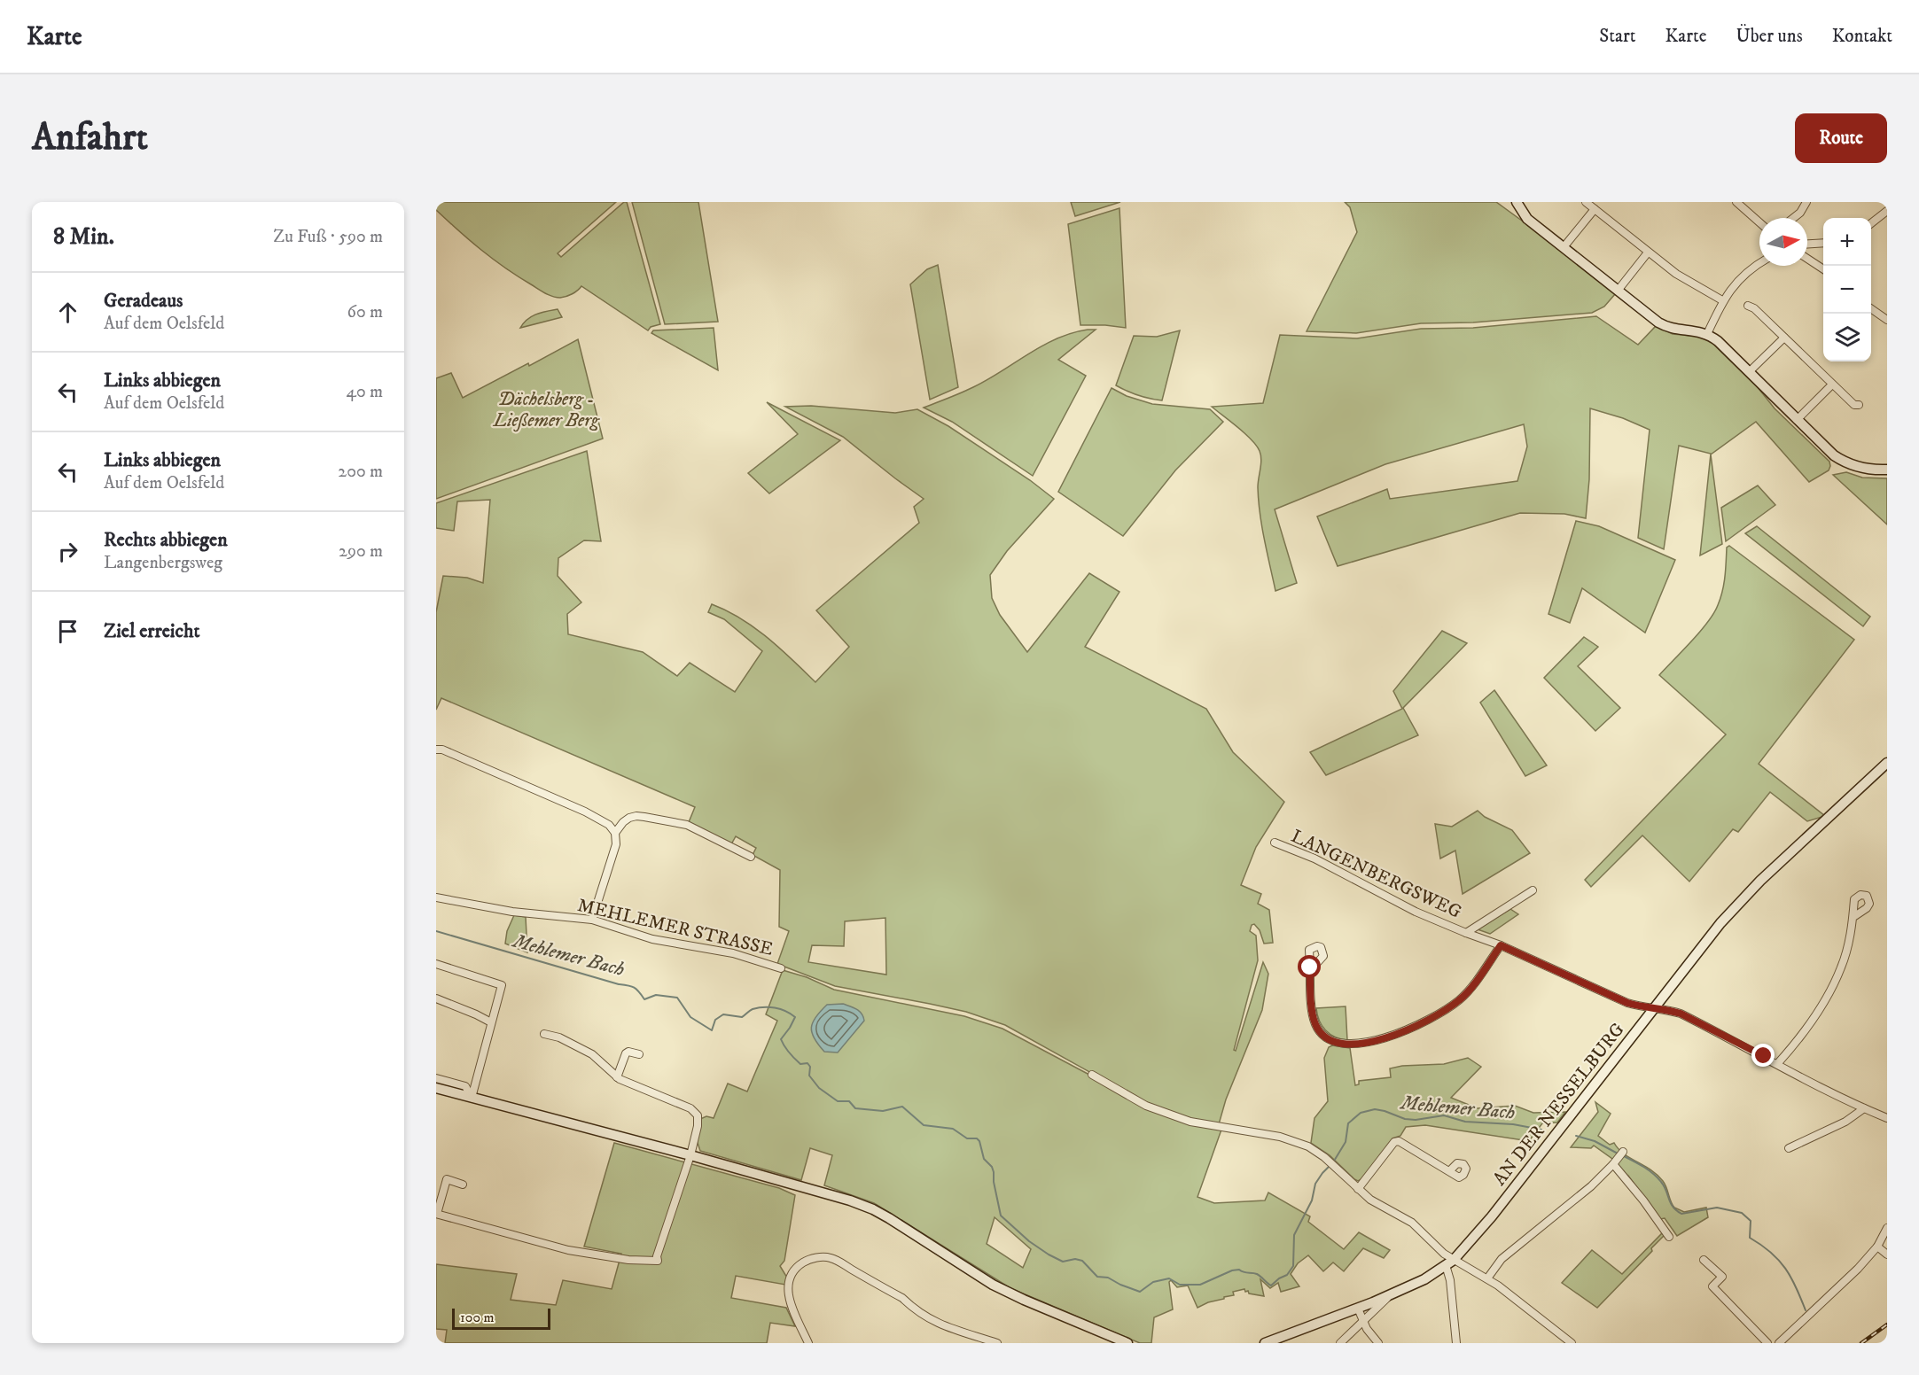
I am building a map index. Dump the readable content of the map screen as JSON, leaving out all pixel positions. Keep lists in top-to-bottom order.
{
  "streets": {
    "street": ["LANGENBERGSWEG", "MEHLEMER STRASSE", "AN DER NESSELBURG"]
  },
  "crossings": [
    ["LANGENBERGSWEG", "AN DER NESSELBURG"]
  ],
  "water": ["Mehlemer Bach"],
  "parks": ["Dächelsberg - Ließemer Berg"],
  "scale_bar": "100 m",
  "north": "right",
  "page": {
    "header": "Karte",
    "nav": [
      "Start",
      "Karte",
      "Über uns",
      "Kontakt"
    ],
    "buttons": "Route",
    "title": "Anfahrt",
    "heading": ["8 Min.", "Zu Fuß · 590 m"],
    "map_buttons": ["+", "−"],
    "list": [
      ["Geradeaus", "Auf dem Oelsfeld", "60 m"],
      ["Links abbiegen", "Auf dem Oelsfeld", "40 m"],
      ["Links abbiegen", "Auf dem Oelsfeld", "200 m"],
      ["Rechts abbiegen", "Langenbergsweg", "290 m"],
      "Ziel erreicht"
    ],
    "scale": "100 m"
  }
}
